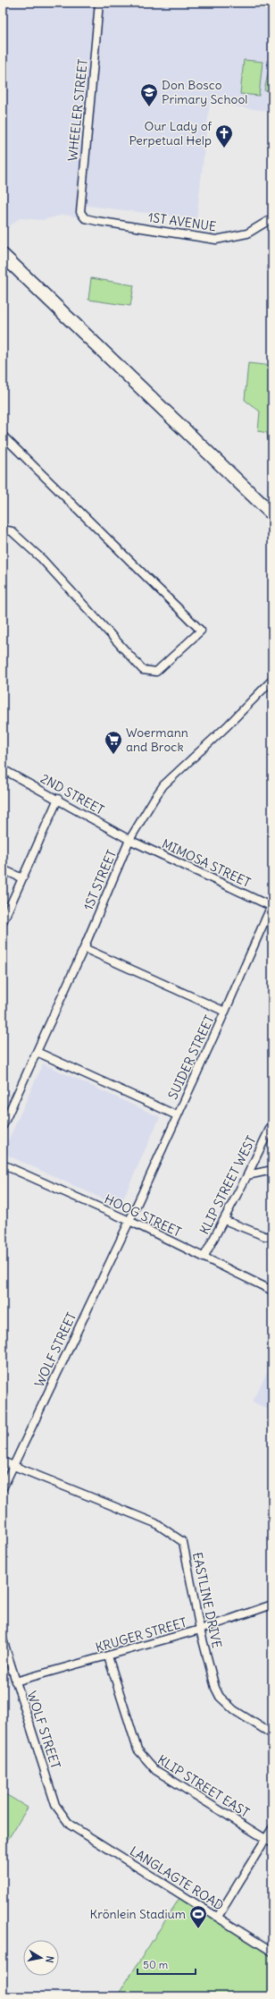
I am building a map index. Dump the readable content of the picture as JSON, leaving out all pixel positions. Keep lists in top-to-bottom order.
{
  "streets": {
    "street": [
      "WHEELER STREET",
      "1ST AVENUE",
      "2ND STREET",
      "MIMOSA STREET",
      "1ST STREET",
      "SUIDER STREET",
      "KLIP STREET WEST",
      "HOOG STREET",
      "WOLF STREET",
      "EASTLINE DRIVE",
      "KRUGER STREET",
      "KLIP STREET EAST",
      "LANGLAGTE ROAD"
    ]
  },
  "crossings": [
    ["WHEELER STREET", "1ST AVENUE"],
    ["2ND STREET", "MIMOSA STREET"],
    ["2ND STREET", "1ST STREET"],
    ["MIMOSA STREET", "1ST STREET"],
    ["MIMOSA STREET", "SUIDER STREET"],
    ["SUIDER STREET", "HOOG STREET"],
    ["SUIDER STREET", "WOLF STREET"],
    ["KLIP STREET WEST", "HOOG STREET"],
    ["HOOG STREET", "WOLF STREET"],
    ["WOLF STREET", "EASTLINE DRIVE"],
    ["WOLF STREET", "KRUGER STREET"],
    ["WOLF STREET", "LANGLAGTE ROAD"],
    ["EASTLINE DRIVE", "KRUGER STREET"],
    ["KRUGER STREET", "KLIP STREET EAST"]
  ],
  "places": {
    "school or university": ["Don Bosco Primary School"],
    "church": ["Our Lady of Perpetual Help"],
    "supermarket": ["Woermann and Brock"],
    "sports": ["Krönlein Stadium"]
  },
  "scale_bar": "50 m",
  "north": "right"
}
